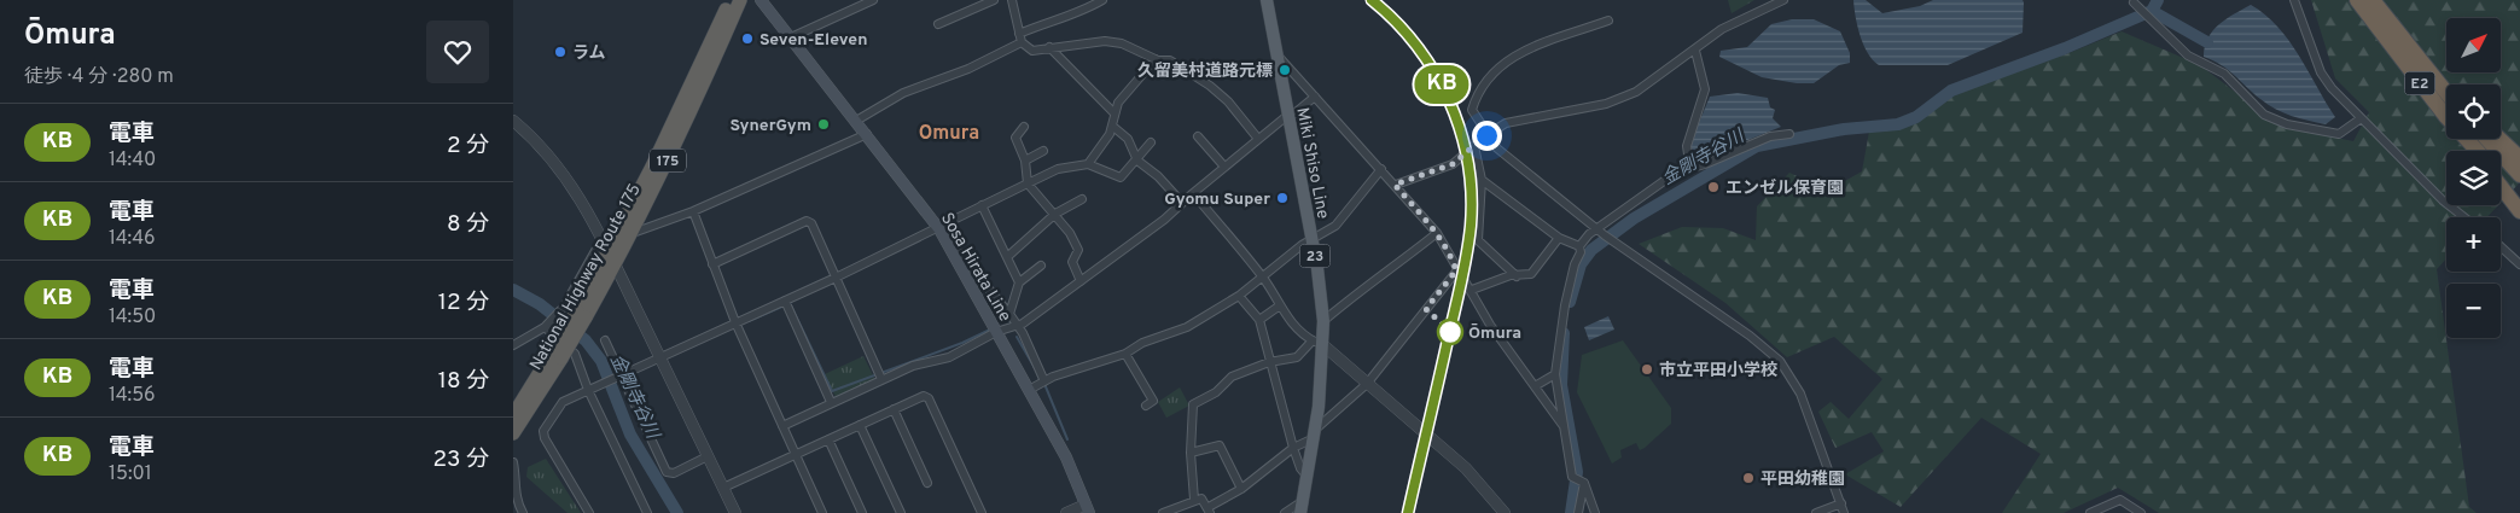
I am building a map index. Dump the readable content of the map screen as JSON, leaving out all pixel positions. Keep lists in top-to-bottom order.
{
  "streets": {
    "highway": ["E2", "175", "National Highway Route 175"],
    "main road": ["Miki Shiso Line", "23", "Sosa Hirata Line"]
  },
  "districts": ["Omura"],
  "water": ["金剛寺谷川"],
  "places": [
    "Seven-Eleven",
    "ラム",
    "久留美村道路元標",
    "SynerGym",
    "エンゼル保育園",
    "Gyomu Super",
    "Ōmura",
    "市立平田小学校",
    "平田幼稚園"
  ],
  "north": "top right",
  "page": {
    "heading": ["Ōmura", "徒歩 · 4 分 · 280 m"],
    "on_map": "KB",
    "map_buttons": ["+", "−"],
    "list": [
      {
        "mark": "KB",
        "name": "電車",
        "note": "14:40",
        "value": "2 分"
      },
      {
        "mark": "KB",
        "name": "電車",
        "note": "14:46",
        "value": "8 分"
      },
      {
        "mark": "KB",
        "name": "電車",
        "note": "14:50",
        "value": "12 分"
      },
      {
        "mark": "KB",
        "name": "電車",
        "note": "14:56",
        "value": "18 分"
      },
      {
        "mark": "KB",
        "name": "電車",
        "note": "15:01",
        "value": "23 分"
      }
    ]
  }
}
